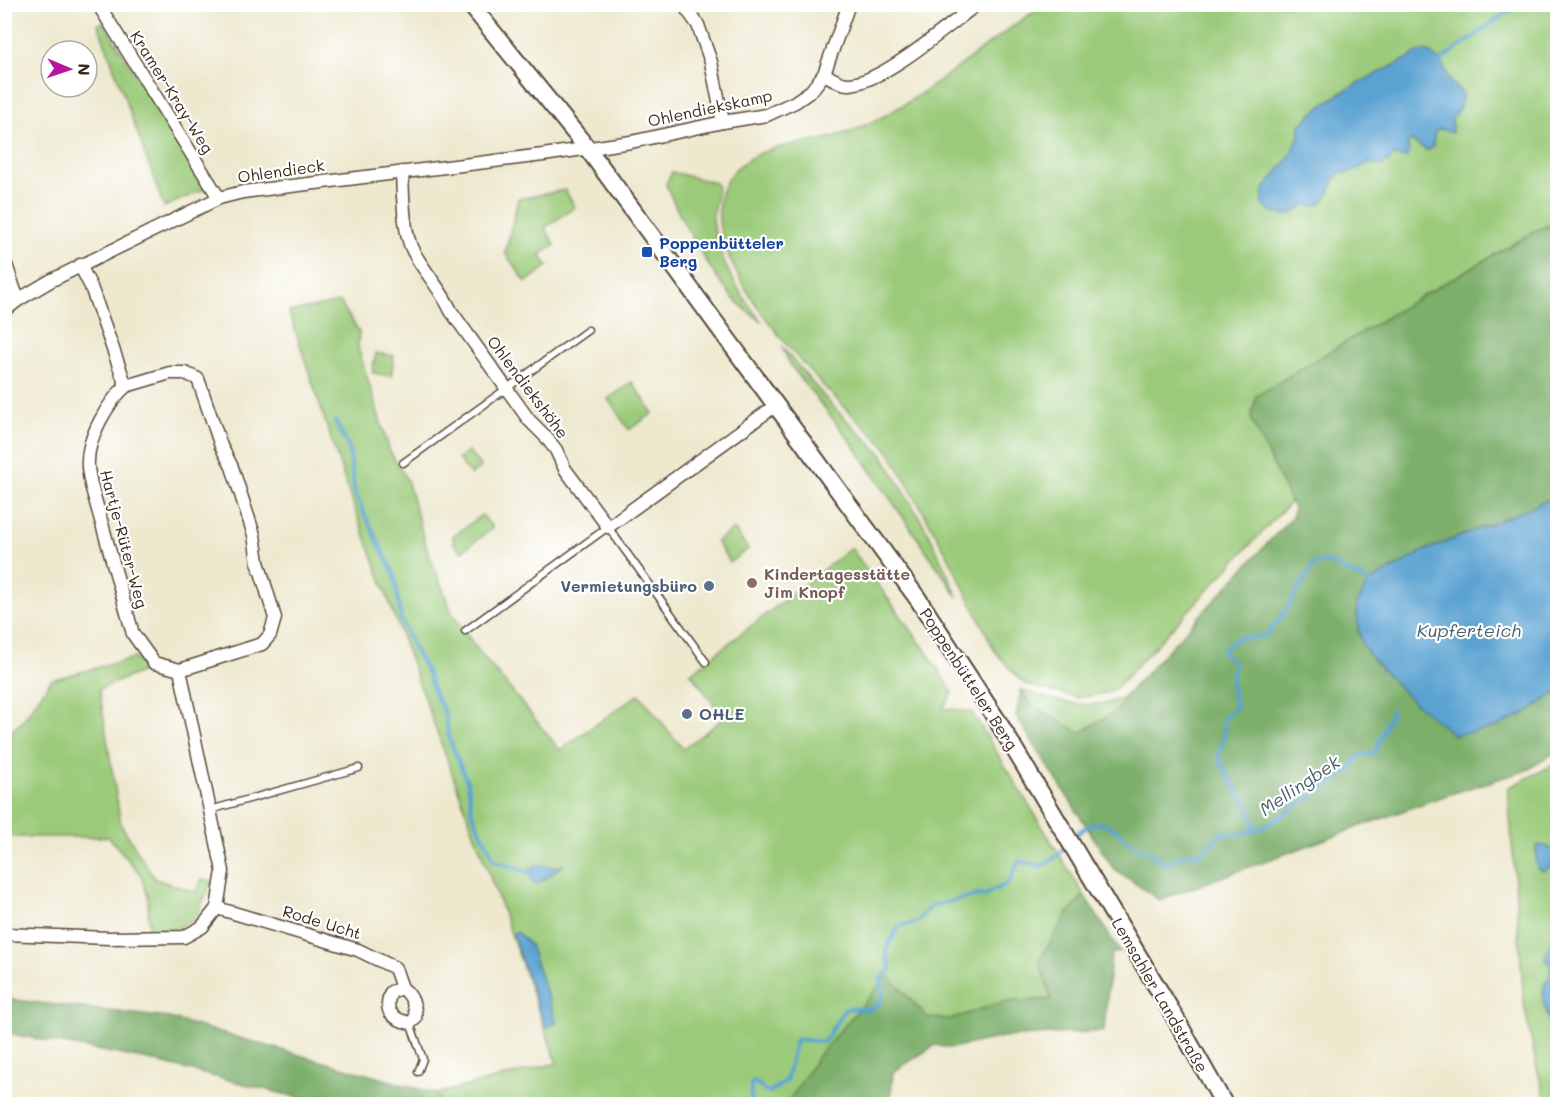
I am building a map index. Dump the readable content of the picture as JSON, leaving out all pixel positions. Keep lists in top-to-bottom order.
{
  "streets": {
    "main road": ["Poppenbütteler Berg", "Lemsahler Landstraße"],
    "street": [
      "Kramer-Kray-Weg",
      "Ohlendiekskamp",
      "Ohlendieck",
      "Ohlendiekshöhe",
      "Hartje-Rüter-Weg",
      "Rode Ucht"
    ]
  },
  "crossings": [
    ["Kramer-Kray-Weg", "Ohlendieck"],
    ["Ohlendiekskamp", "Ohlendieck"],
    ["Ohlendiekskamp", "Poppenbütteler Berg"],
    ["Ohlendieck", "Ohlendiekshöhe"],
    ["Ohlendieck", "Poppenbütteler Berg"],
    ["Poppenbütteler Berg", "Lemsahler Landstraße"]
  ],
  "water": ["Kupferteich", "Mellingbek"],
  "places": {
    "transit": ["Poppenbütteler Berg"],
    "other": ["Kindertagesstätte Jim Knopf", "Vermietungsbüro", "OHLE"]
  },
  "north": "right"
}
